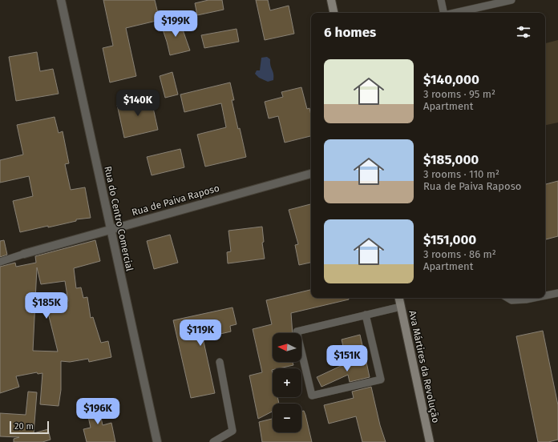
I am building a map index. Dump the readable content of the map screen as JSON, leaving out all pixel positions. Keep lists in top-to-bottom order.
{
  "streets": {
    "street": ["Rua de Paiva Raposo", "Rua do Centro Comercial", "Ava Mártires da Revolução"]
  },
  "crossings": [
    ["Rua de Paiva Raposo", "Rua do Centro Comercial"]
  ],
  "scale_bar": "20 m",
  "north": "left",
  "page": {
    "price": [
      "$199K",
      "$140K",
      "$185K",
      "$119K",
      "$151K",
      "$196K"
    ],
    "heading": "6 homes",
    "list": [
      {
        "name": "$140,000",
        "note": "3 rooms · 95 m² · Apartment"
      },
      {
        "name": "$185,000",
        "note": "3 rooms · 110 m² · Rua de Paiva Raposo"
      },
      {
        "name": "$151,000",
        "note": "3 rooms · 86 m² · Apartment"
      }
    ],
    "map_buttons": ["+", "−"],
    "scale": "20 m"
  }
}
